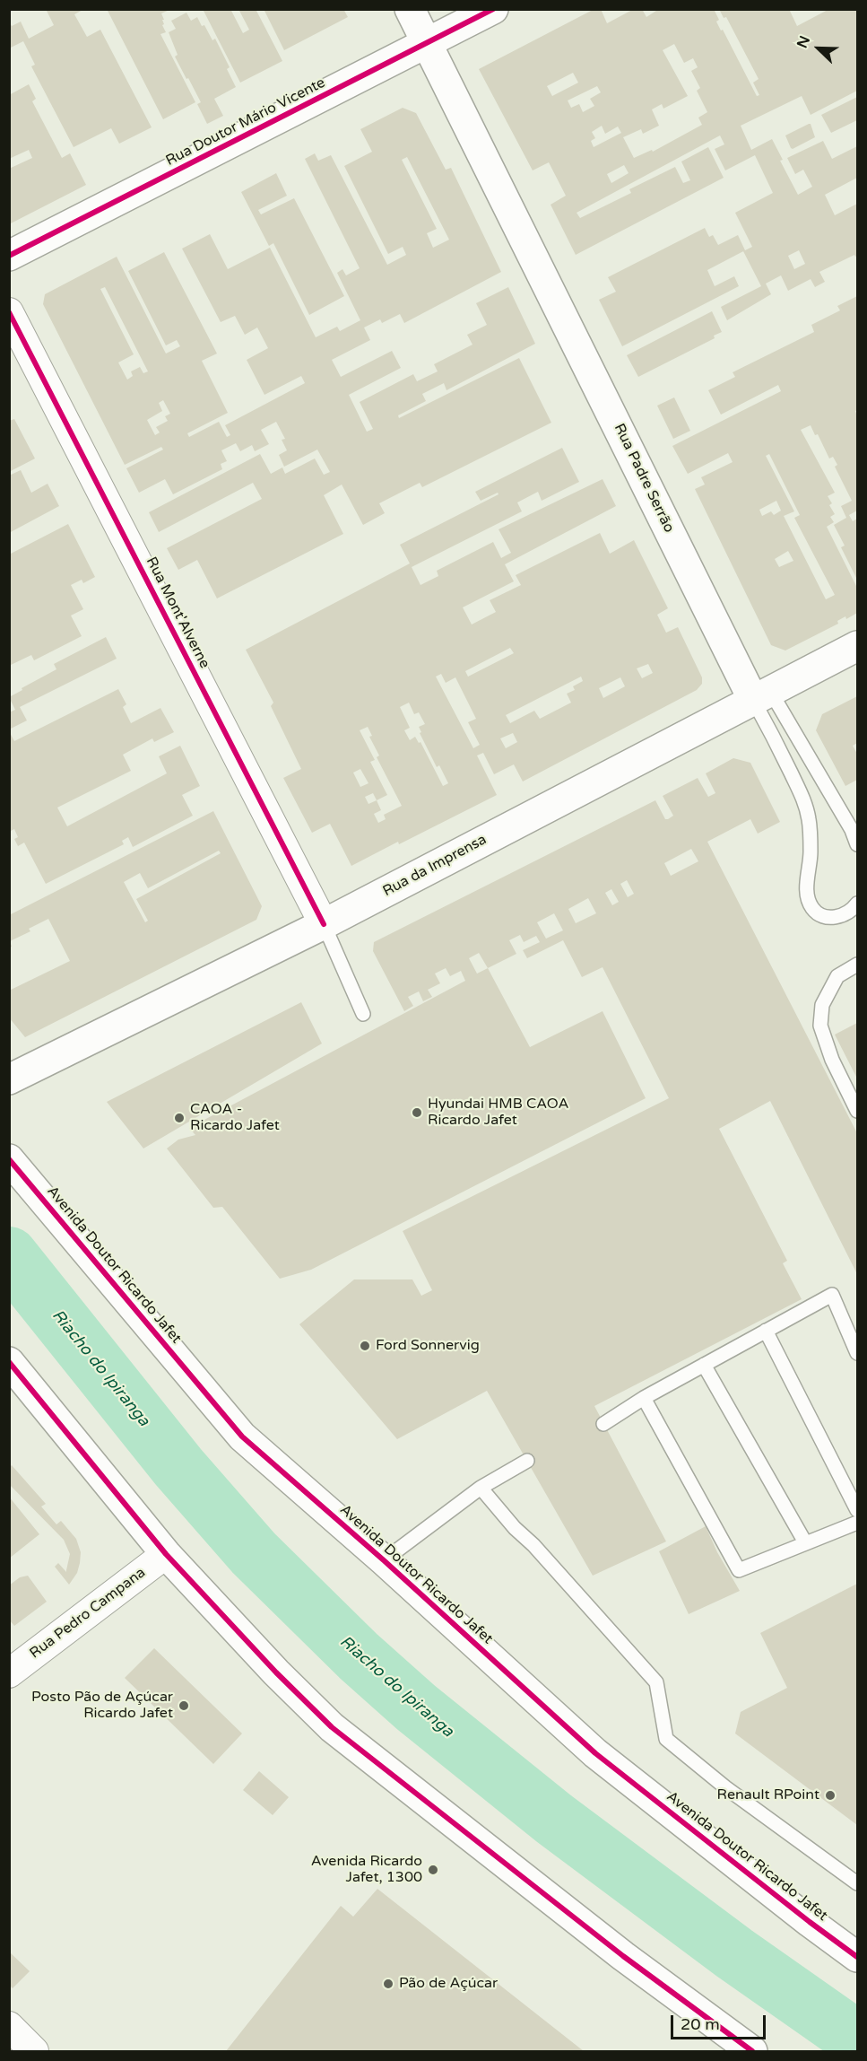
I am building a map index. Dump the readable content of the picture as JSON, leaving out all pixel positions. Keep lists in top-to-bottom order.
{
  "streets": {
    "street": [
      "Rua Doutor Mário Vicente",
      "Rua Padre Serrão",
      "Rua Mont'Alverne",
      "Rua da Imprensa",
      "Avenida Doutor Ricardo Jafet",
      "Rua Pedro Campana"
    ]
  },
  "crossings": [
    ["Rua Doutor Mário Vicente", "Rua Padre Serrão"],
    ["Rua Padre Serrão", "Rua da Imprensa"],
    ["Rua Mont'Alverne", "Rua da Imprensa"]
  ],
  "water": ["Riacho do Ipiranga"],
  "places": [
    "Hyundai HMB CAOA Ricardo Jafet",
    "CAOA - Ricardo Jafet",
    "Ford Sonnervig",
    "Posto Pão de Açúcar Ricardo Jafet",
    "Renault RPoint",
    "Avenida Ricardo Jafet, 1300",
    "Pão de Açúcar"
  ],
  "scale_bar": "20 m",
  "north": "top left"
}
